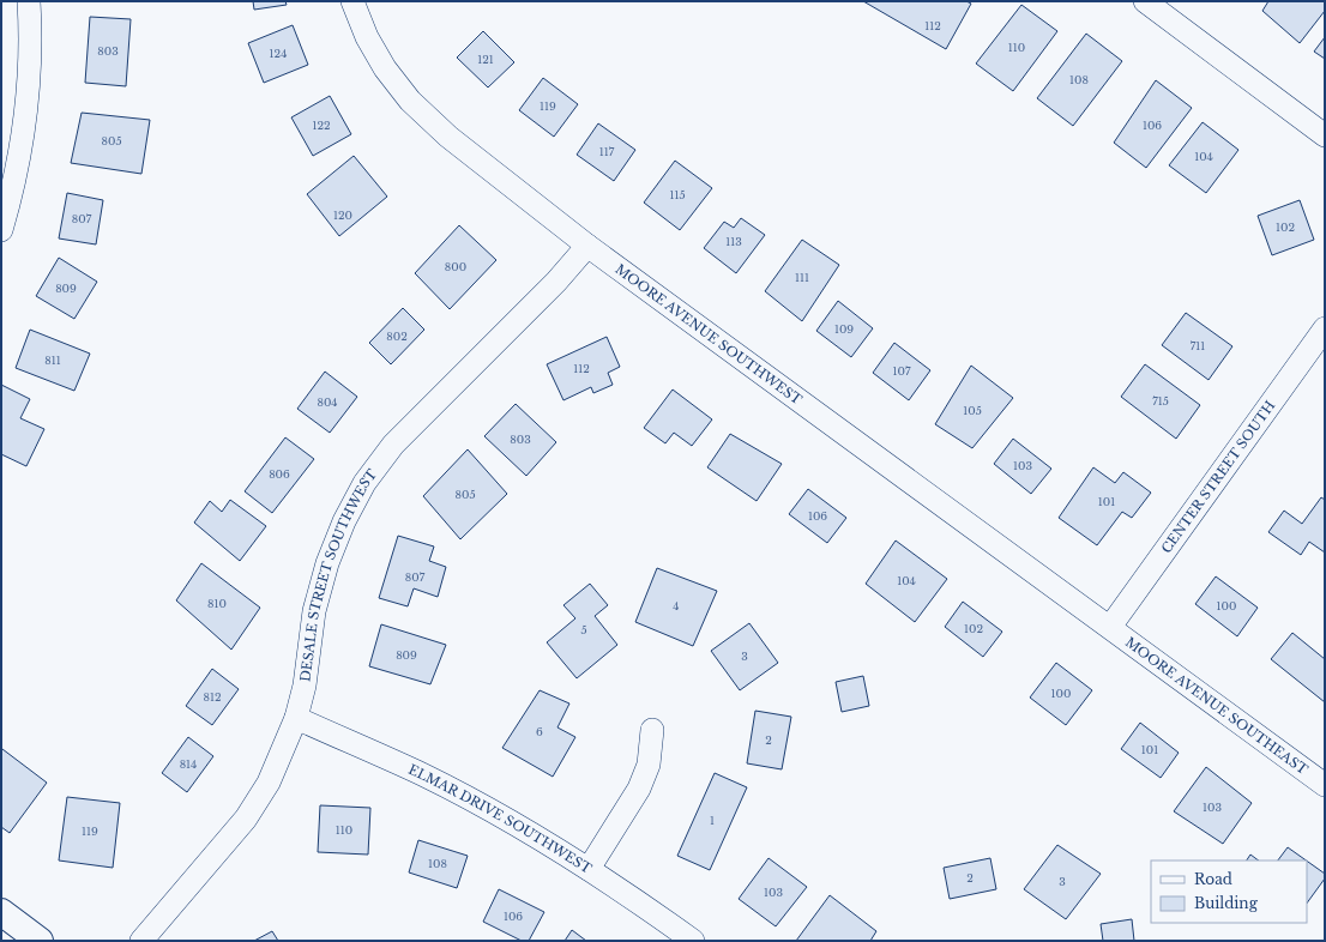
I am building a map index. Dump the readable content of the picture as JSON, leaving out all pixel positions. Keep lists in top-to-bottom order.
{
  "streets": {
    "street": [
      "MOORE AVENUE SOUTHWEST",
      "CENTER STREET SOUTH",
      "DESALE STREET SOUTHWEST",
      "MOORE AVENUE SOUTHEAST",
      "ELMAR DRIVE SOUTHWEST"
    ]
  },
  "crossings": [
    ["MOORE AVENUE SOUTHWEST", "CENTER STREET SOUTH"],
    ["MOORE AVENUE SOUTHWEST", "DESALE STREET SOUTHWEST"],
    ["MOORE AVENUE SOUTHWEST", "MOORE AVENUE SOUTHEAST"],
    ["CENTER STREET SOUTH", "MOORE AVENUE SOUTHEAST"],
    ["DESALE STREET SOUTHWEST", "ELMAR DRIVE SOUTHWEST"]
  ],
  "house_numbers": [
    "112",
    "110",
    "803",
    "124",
    "121",
    "108",
    "119",
    "122",
    "106",
    "805",
    "117",
    "104",
    "115",
    "120",
    "807",
    "102",
    "113",
    "800",
    "111",
    "809",
    "109",
    "802",
    "711",
    "811",
    "112",
    "107",
    "715",
    "804",
    "105",
    "803",
    "103",
    "806",
    "805",
    "101",
    "106",
    "807",
    "104",
    "810",
    "4",
    "100",
    "102",
    "5",
    "809",
    "3",
    "100",
    "812",
    "6",
    "2",
    "101",
    "814",
    "103",
    "1",
    "110",
    "119",
    "108",
    "2",
    "3",
    "103",
    "106"
  ],
  "legend": ["Road", "Building"]
}
